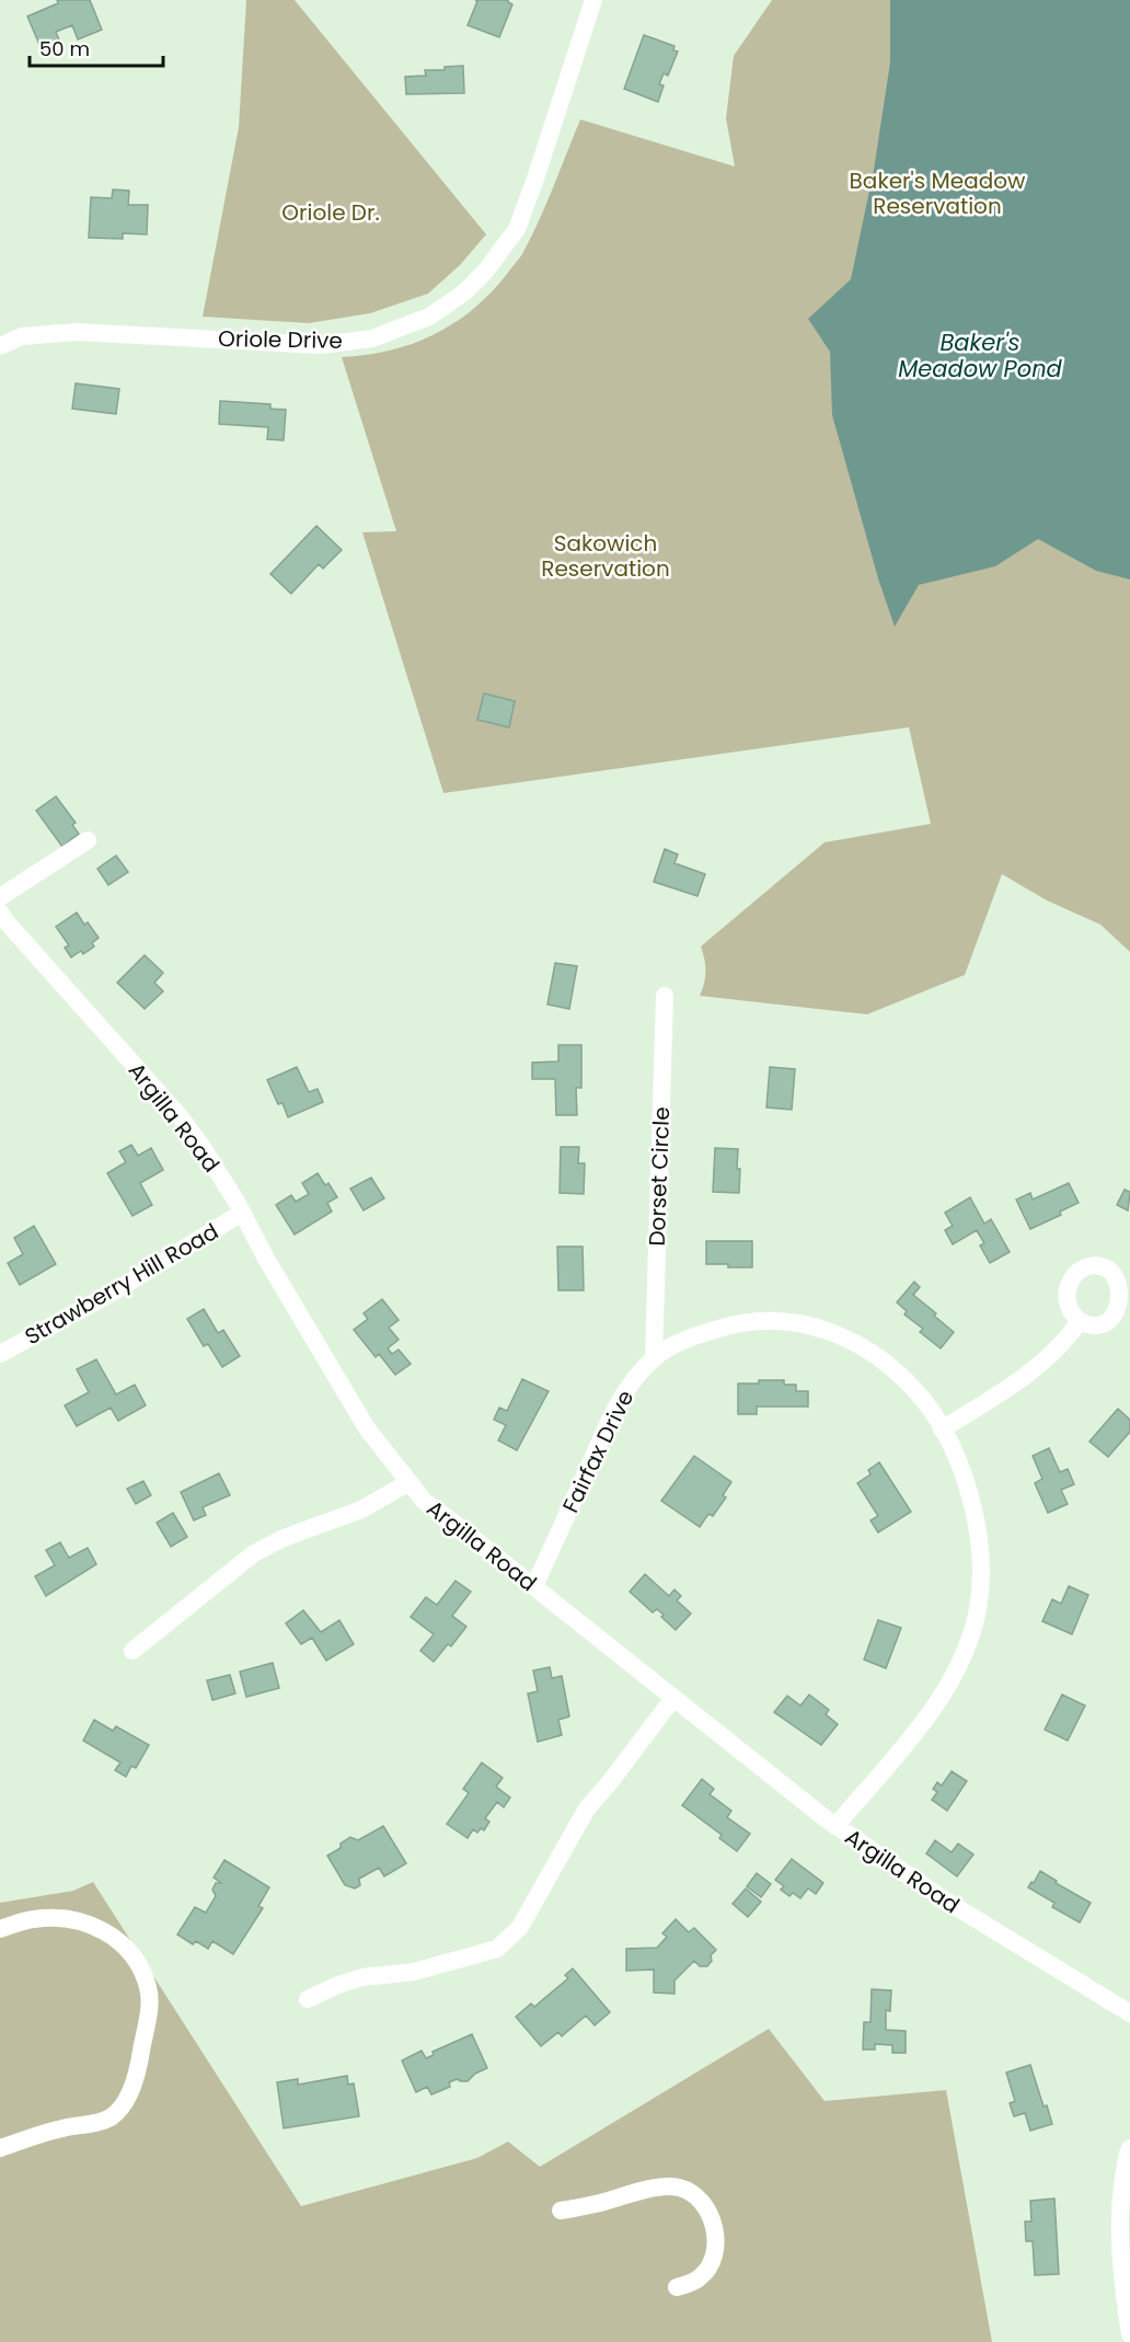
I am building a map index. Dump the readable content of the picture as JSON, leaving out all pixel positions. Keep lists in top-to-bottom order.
{
  "streets": {
    "street": [
      "Oriole Drive",
      "Argilla Road",
      "Dorset Circle",
      "Strawberry Hill Road",
      "Fairfax Drive"
    ]
  },
  "crossings": [
    ["Argilla Road", "Strawberry Hill Road"],
    ["Argilla Road", "Fairfax Drive"],
    ["Dorset Circle", "Fairfax Drive"]
  ],
  "water": ["Baker's Meadow Pond"],
  "parks": ["Baker's Meadow Reservation", "Oriole Dr.", "Sakowich Reservation"],
  "scale_bar": "50 m"
}
